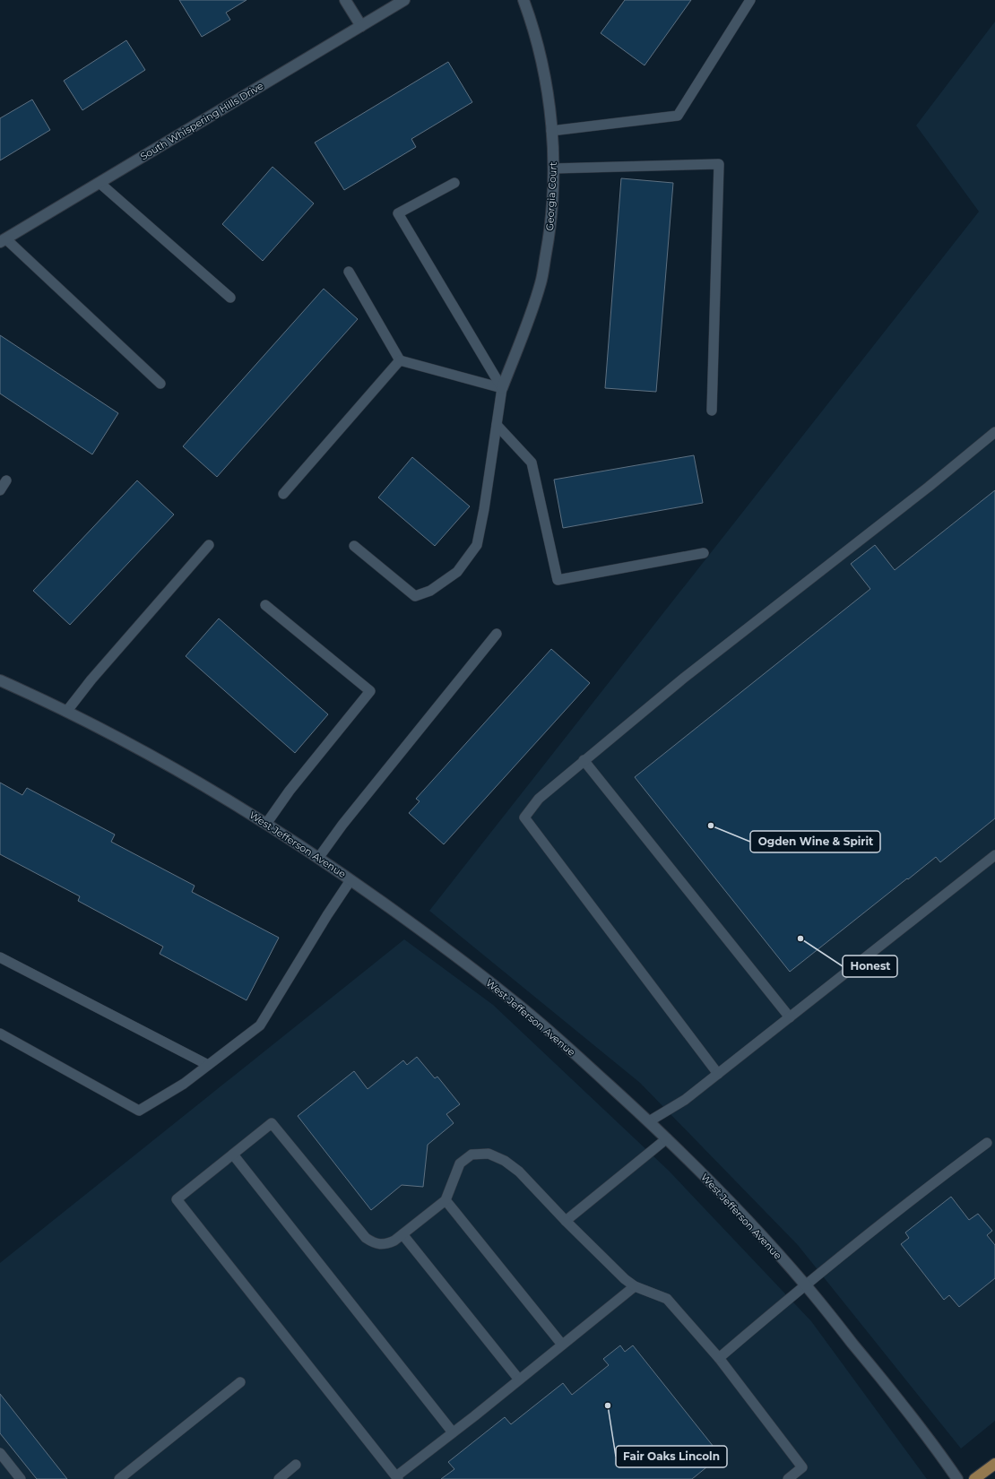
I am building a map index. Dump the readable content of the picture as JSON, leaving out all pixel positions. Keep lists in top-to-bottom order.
{
  "streets": {
    "street": ["South Whispering Hills Drive", "Georgia Court", "West Jefferson Avenue"]
  },
  "places": ["Ogden Wine & Spirit", "Honest", "Fair Oaks Lincoln"]
}
